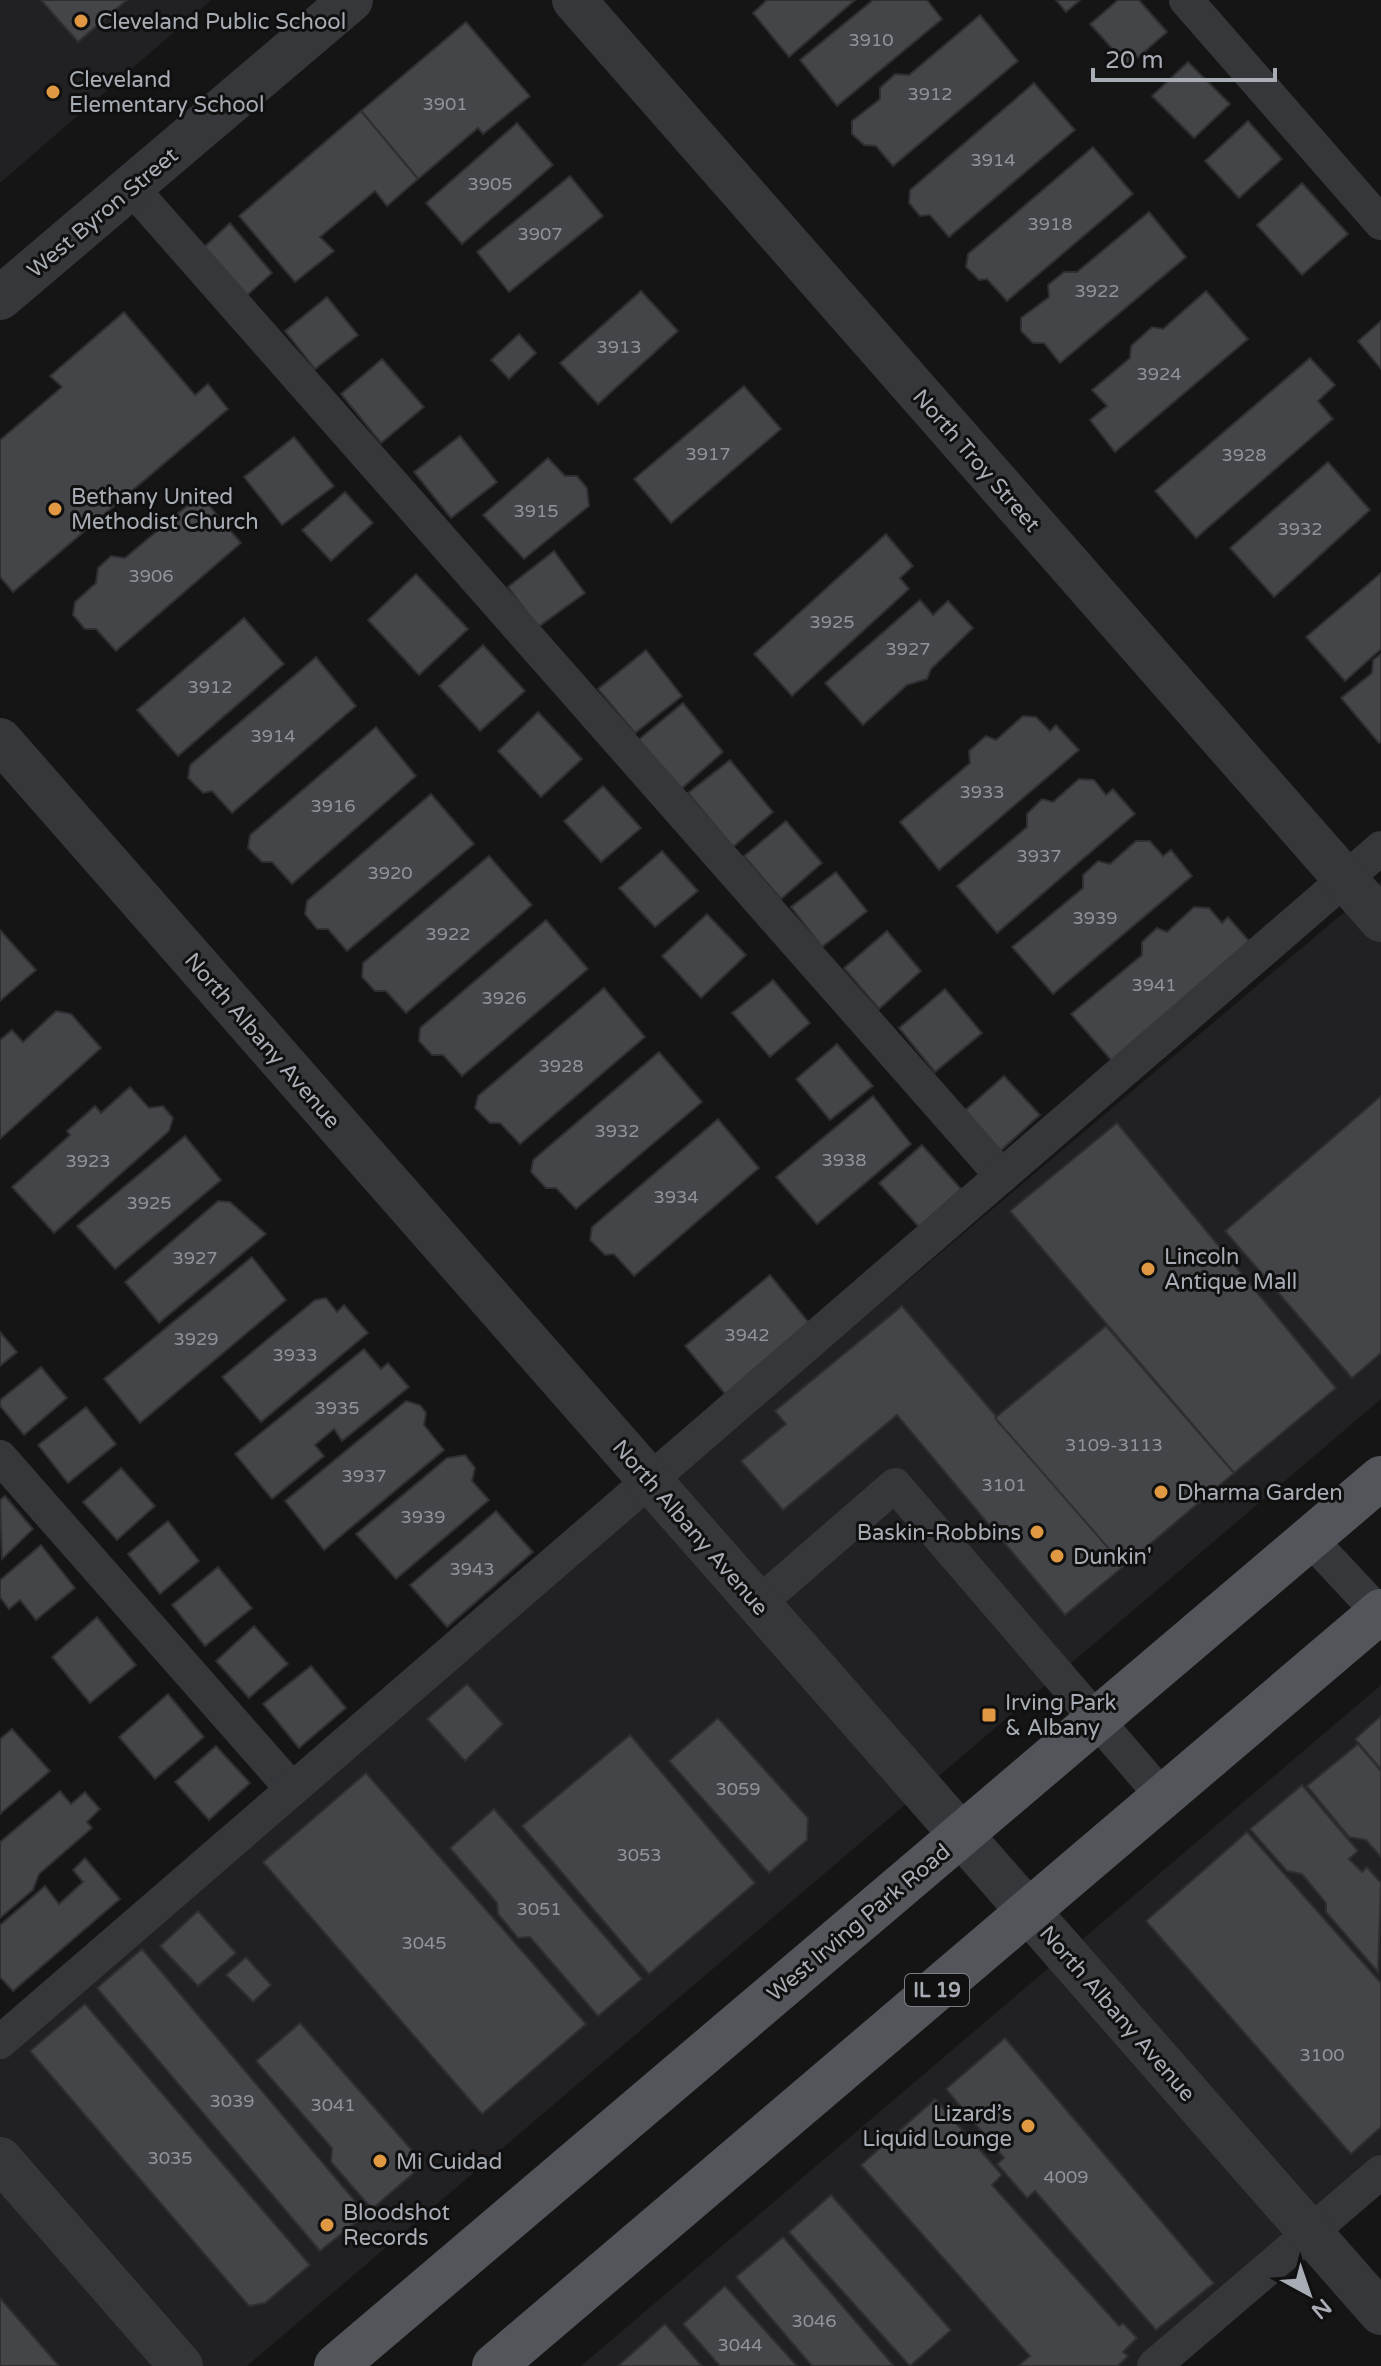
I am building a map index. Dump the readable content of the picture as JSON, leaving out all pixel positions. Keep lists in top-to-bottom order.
{
  "streets": {
    "main road": ["West Irving Park Road", "IL 19"],
    "street": ["West Byron Street", "North Troy Street", "North Albany Avenue"]
  },
  "crossings": [
    ["North Albany Avenue", "West Irving Park Road"],
    ["North Albany Avenue", "IL 19"]
  ],
  "places": {
    "other": [
      "Cleveland Public School",
      "Cleveland Elementary School",
      "Bethany United Methodist Church",
      "Lincoln Antique Mall",
      "Dharma Garden",
      "Baskin-Robbins",
      "Dunkin'",
      "Lizard’s Liquid Lounge",
      "Mi Cuidad",
      "Bloodshot Records"
    ],
    "transit": ["Irving Park & Albany"]
  },
  "house_numbers": [
    "3910",
    "3912",
    "3901",
    "3914",
    "3905",
    "3918",
    "3907",
    "3922",
    "3913",
    "3924",
    "3917",
    "3928",
    "3915",
    "3932",
    "3906",
    "3925",
    "3927",
    "3912",
    "3914",
    "3933",
    "3916",
    "3937",
    "3920",
    "3939",
    "3922",
    "3941",
    "3926",
    "3928",
    "3932",
    "3938",
    "3923",
    "3934",
    "3925",
    "3927",
    "3942",
    "3929",
    "3933",
    "3935",
    "3109-3113",
    "3937",
    "3101",
    "3939",
    "3943",
    "3059",
    "3053",
    "3051",
    "3045",
    "3100",
    "3039",
    "3041",
    "3035",
    "4009",
    "3046",
    "3044"
  ],
  "scale_bar": "20 m",
  "north": "bottom right"
}
